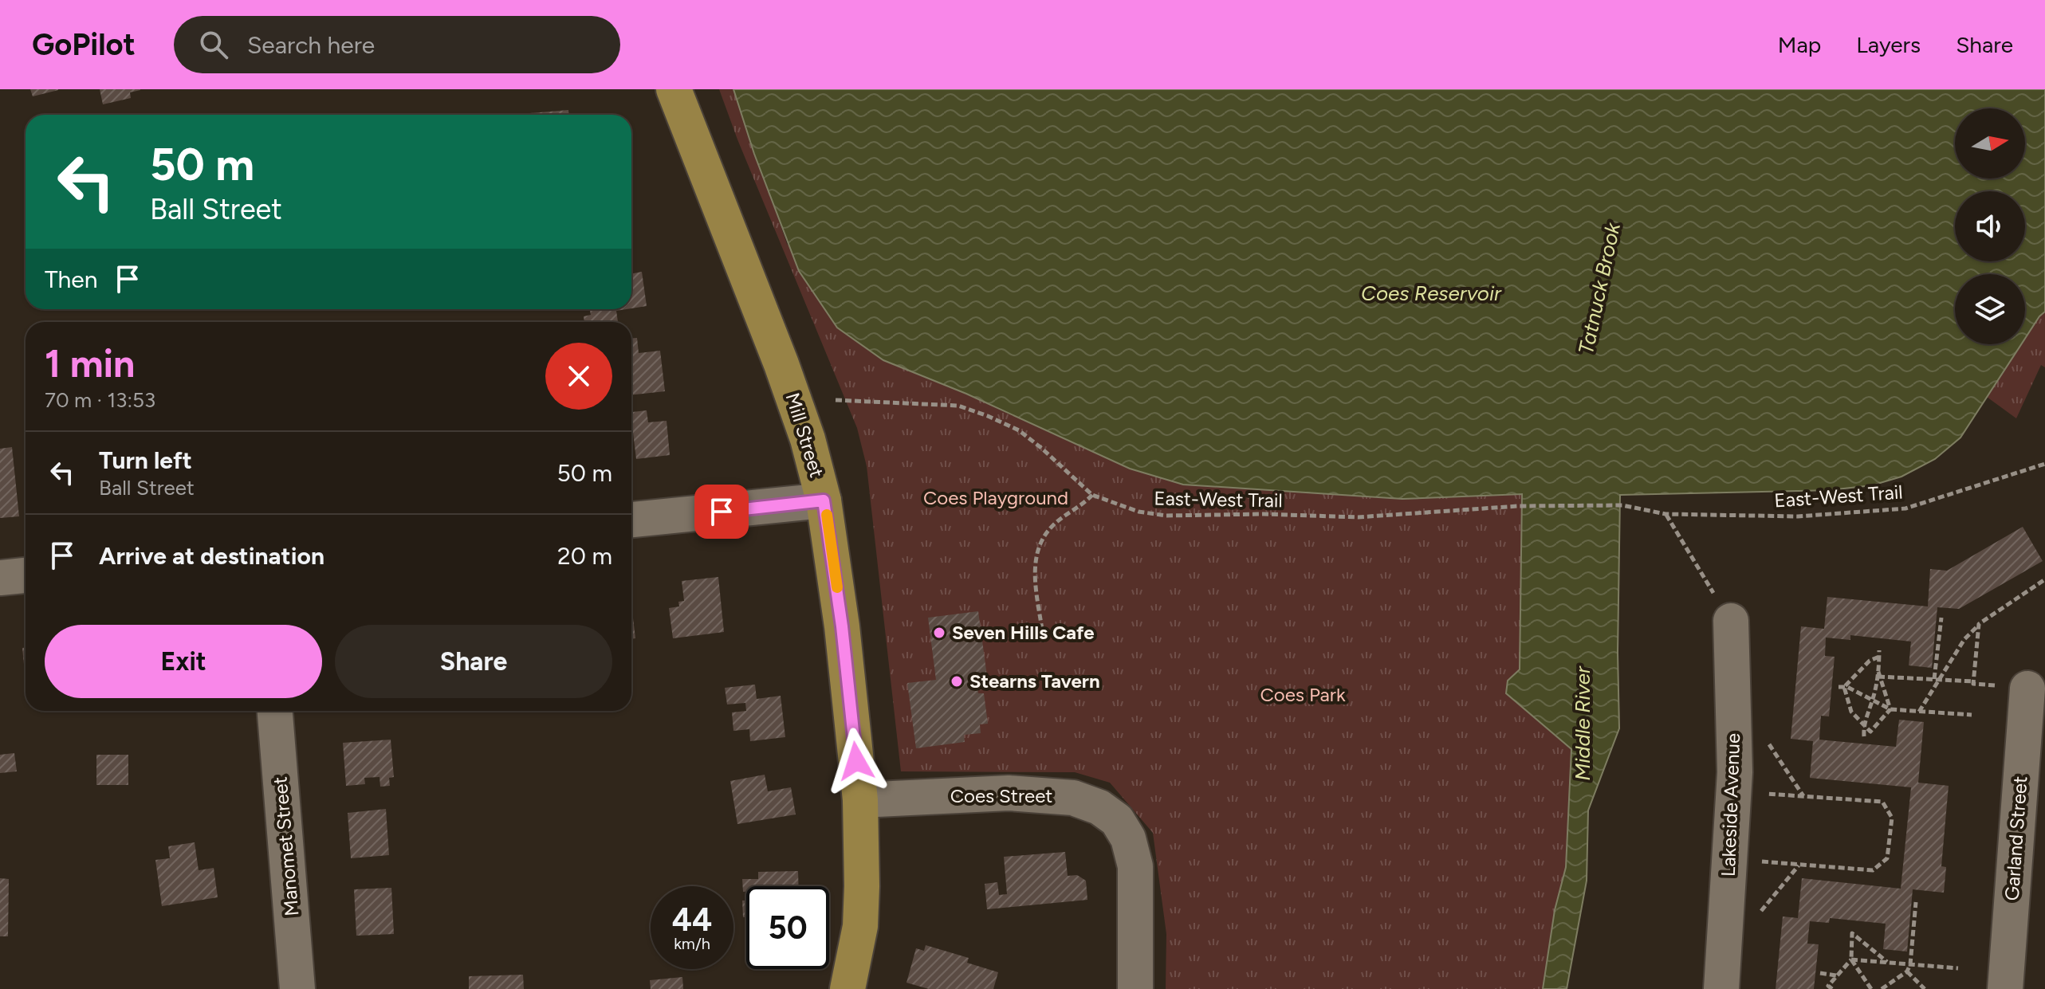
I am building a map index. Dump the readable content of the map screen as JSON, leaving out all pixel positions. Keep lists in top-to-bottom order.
{
  "streets": {
    "main road": ["Mill Street"],
    "street": [
      "Coes Street",
      "Lakeside Avenue",
      "Garland Street",
      "Manomet Street"
    ],
    "path": ["East-West Trail"]
  },
  "crossings": [
    ["Mill Street", "Coes Street"]
  ],
  "water": ["Tatnuck Brook", "Coes Reservoir", "Middle River"],
  "parks": ["Coes Playground", "Coes Park"],
  "places": ["Seven Hills Cafe", "Stearns Tavern"],
  "north": "right",
  "page": {
    "header": "GoPilot",
    "search": "Search here",
    "nav": ["Map", "Layers", "Share"],
    "turn": ["50 m", "Ball Street"],
    "then": "Then",
    "heading": ["1 min", "70 m · 13:53"],
    "list": [
      {
        "name": "Turn left",
        "note": "Ball Street",
        "value": "50 m"
      },
      {
        "name": "Arrive at destination",
        "value": "20 m"
      }
    ],
    "buttons": ["Exit", "Share"],
    "speed": "44 km/h",
    "limit": "50"
  }
}
